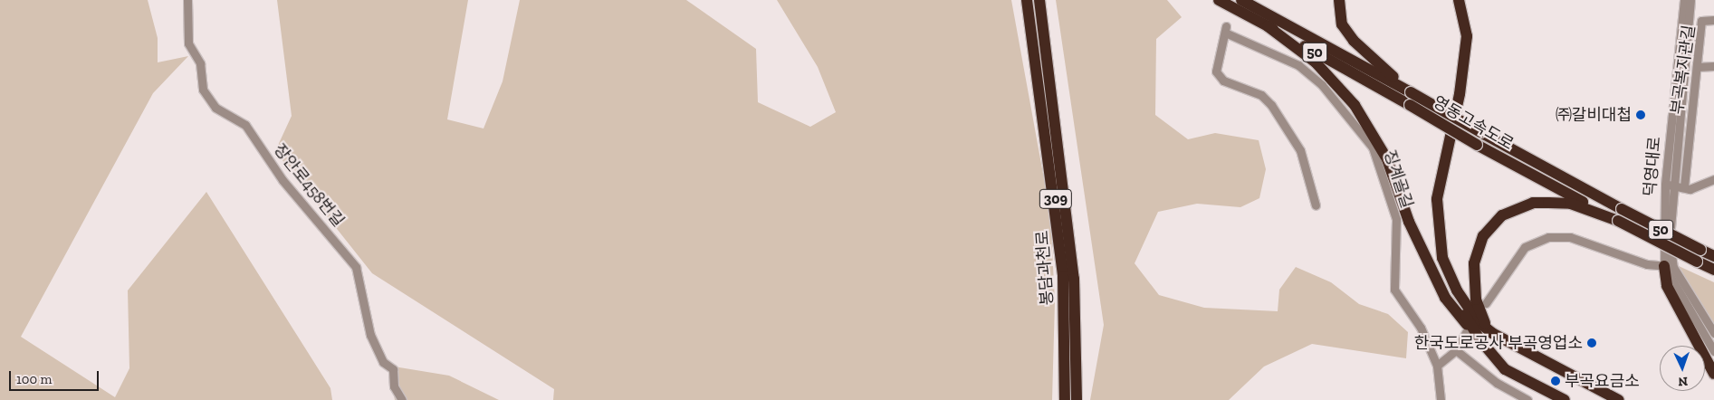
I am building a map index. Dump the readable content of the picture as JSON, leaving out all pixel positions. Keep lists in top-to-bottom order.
{
  "streets": {
    "highway": [
      "50",
      "영동고속도로",
      "309",
      "봉담과천로"
    ],
    "street": [
      "부곡복지관길",
      "덕영대로",
      "징계골길",
      "장안로458번길"
    ]
  },
  "places": ["㈜갈비대첩", "한국도로공사 부곡영업소", "부곡요금소"],
  "scale_bar": "100 m",
  "north": "bottom"
}
